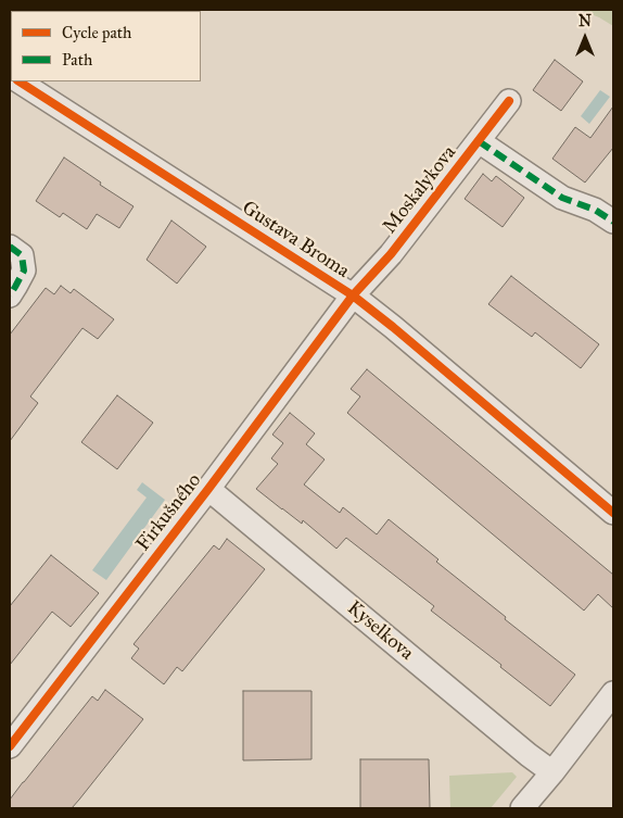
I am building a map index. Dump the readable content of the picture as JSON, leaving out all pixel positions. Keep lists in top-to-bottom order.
{
  "streets": {
    "street": [
      "Moskalykova",
      "Gustava Broma",
      "Firkušného",
      "Kyselkova"
    ]
  },
  "crossings": [
    ["Moskalykova", "Gustava Broma"],
    ["Moskalykova", "Firkušného"],
    ["Gustava Broma", "Firkušného"],
    ["Firkušného", "Kyselkova"]
  ],
  "legend": ["Cycle path", "Path"],
  "north": "top"
}
